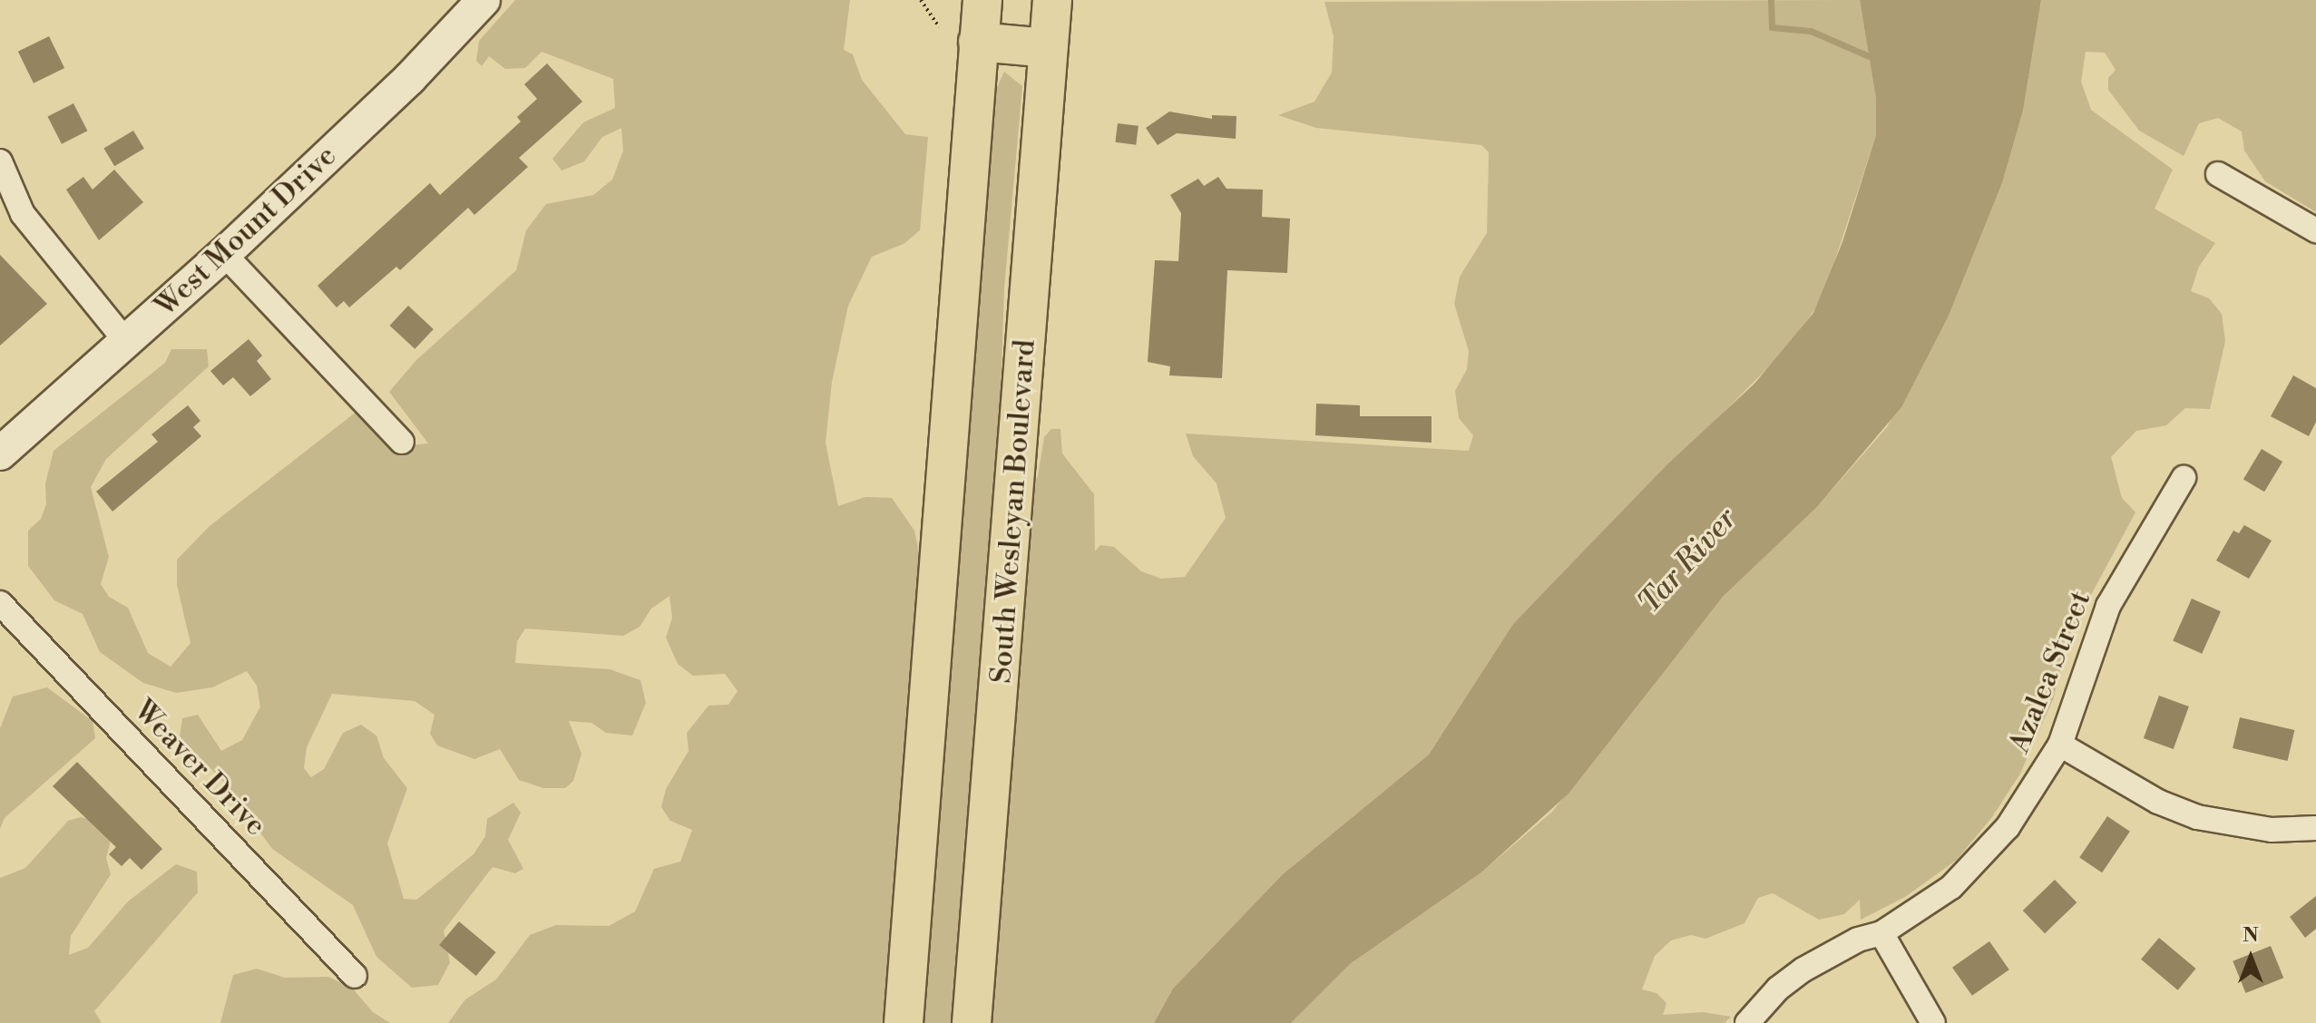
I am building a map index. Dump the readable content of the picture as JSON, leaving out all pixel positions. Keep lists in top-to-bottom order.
{
  "streets": {
    "highway": ["South Wesleyan Boulevard"],
    "main road": ["West Mount Drive"],
    "street": ["Azalea Street", "Weaver Drive"]
  },
  "water": ["Tar River"],
  "north": "top"
}
